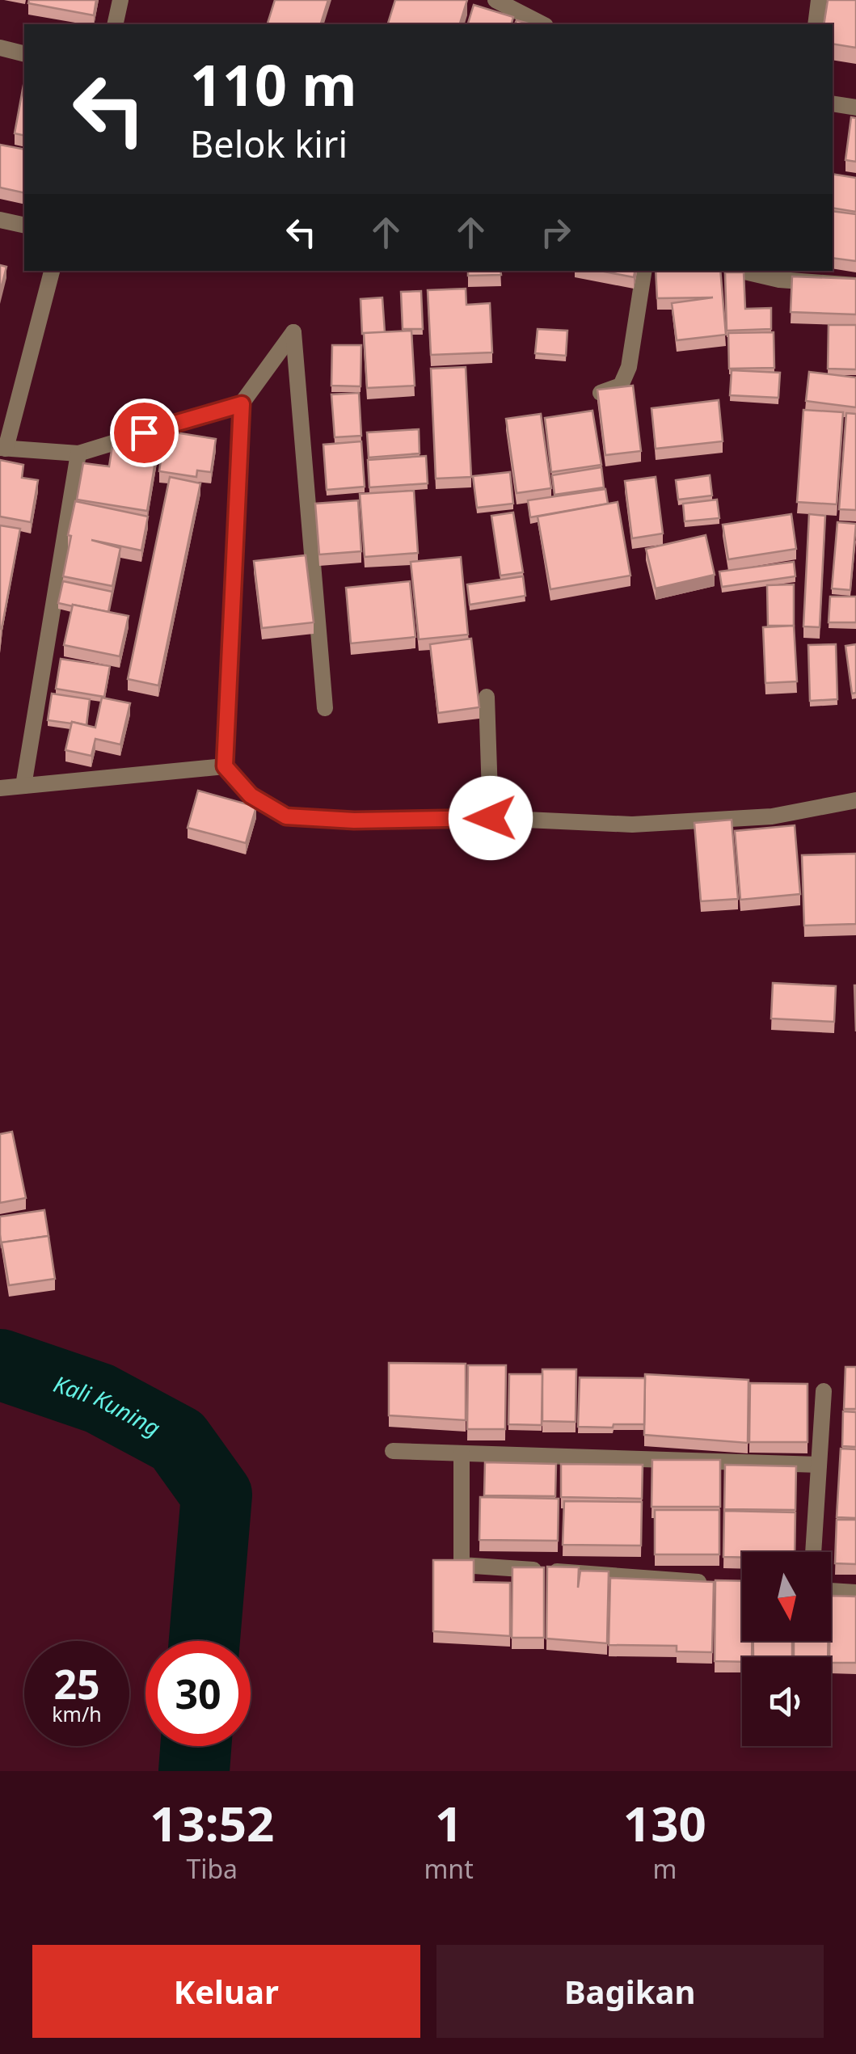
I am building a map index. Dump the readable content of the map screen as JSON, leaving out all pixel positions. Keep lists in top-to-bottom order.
{
  "water": ["Kali Kuning"],
  "north": "bottom",
  "page": {
    "turn": ["110 m", "Belok kiri"],
    "speed": "25 km/h",
    "limit": "30",
    "eta": [
      "13:52",
      "Tiba",
      "1",
      "mnt",
      "130",
      "m"
    ],
    "buttons": ["Keluar", "Bagikan"]
  }
}
